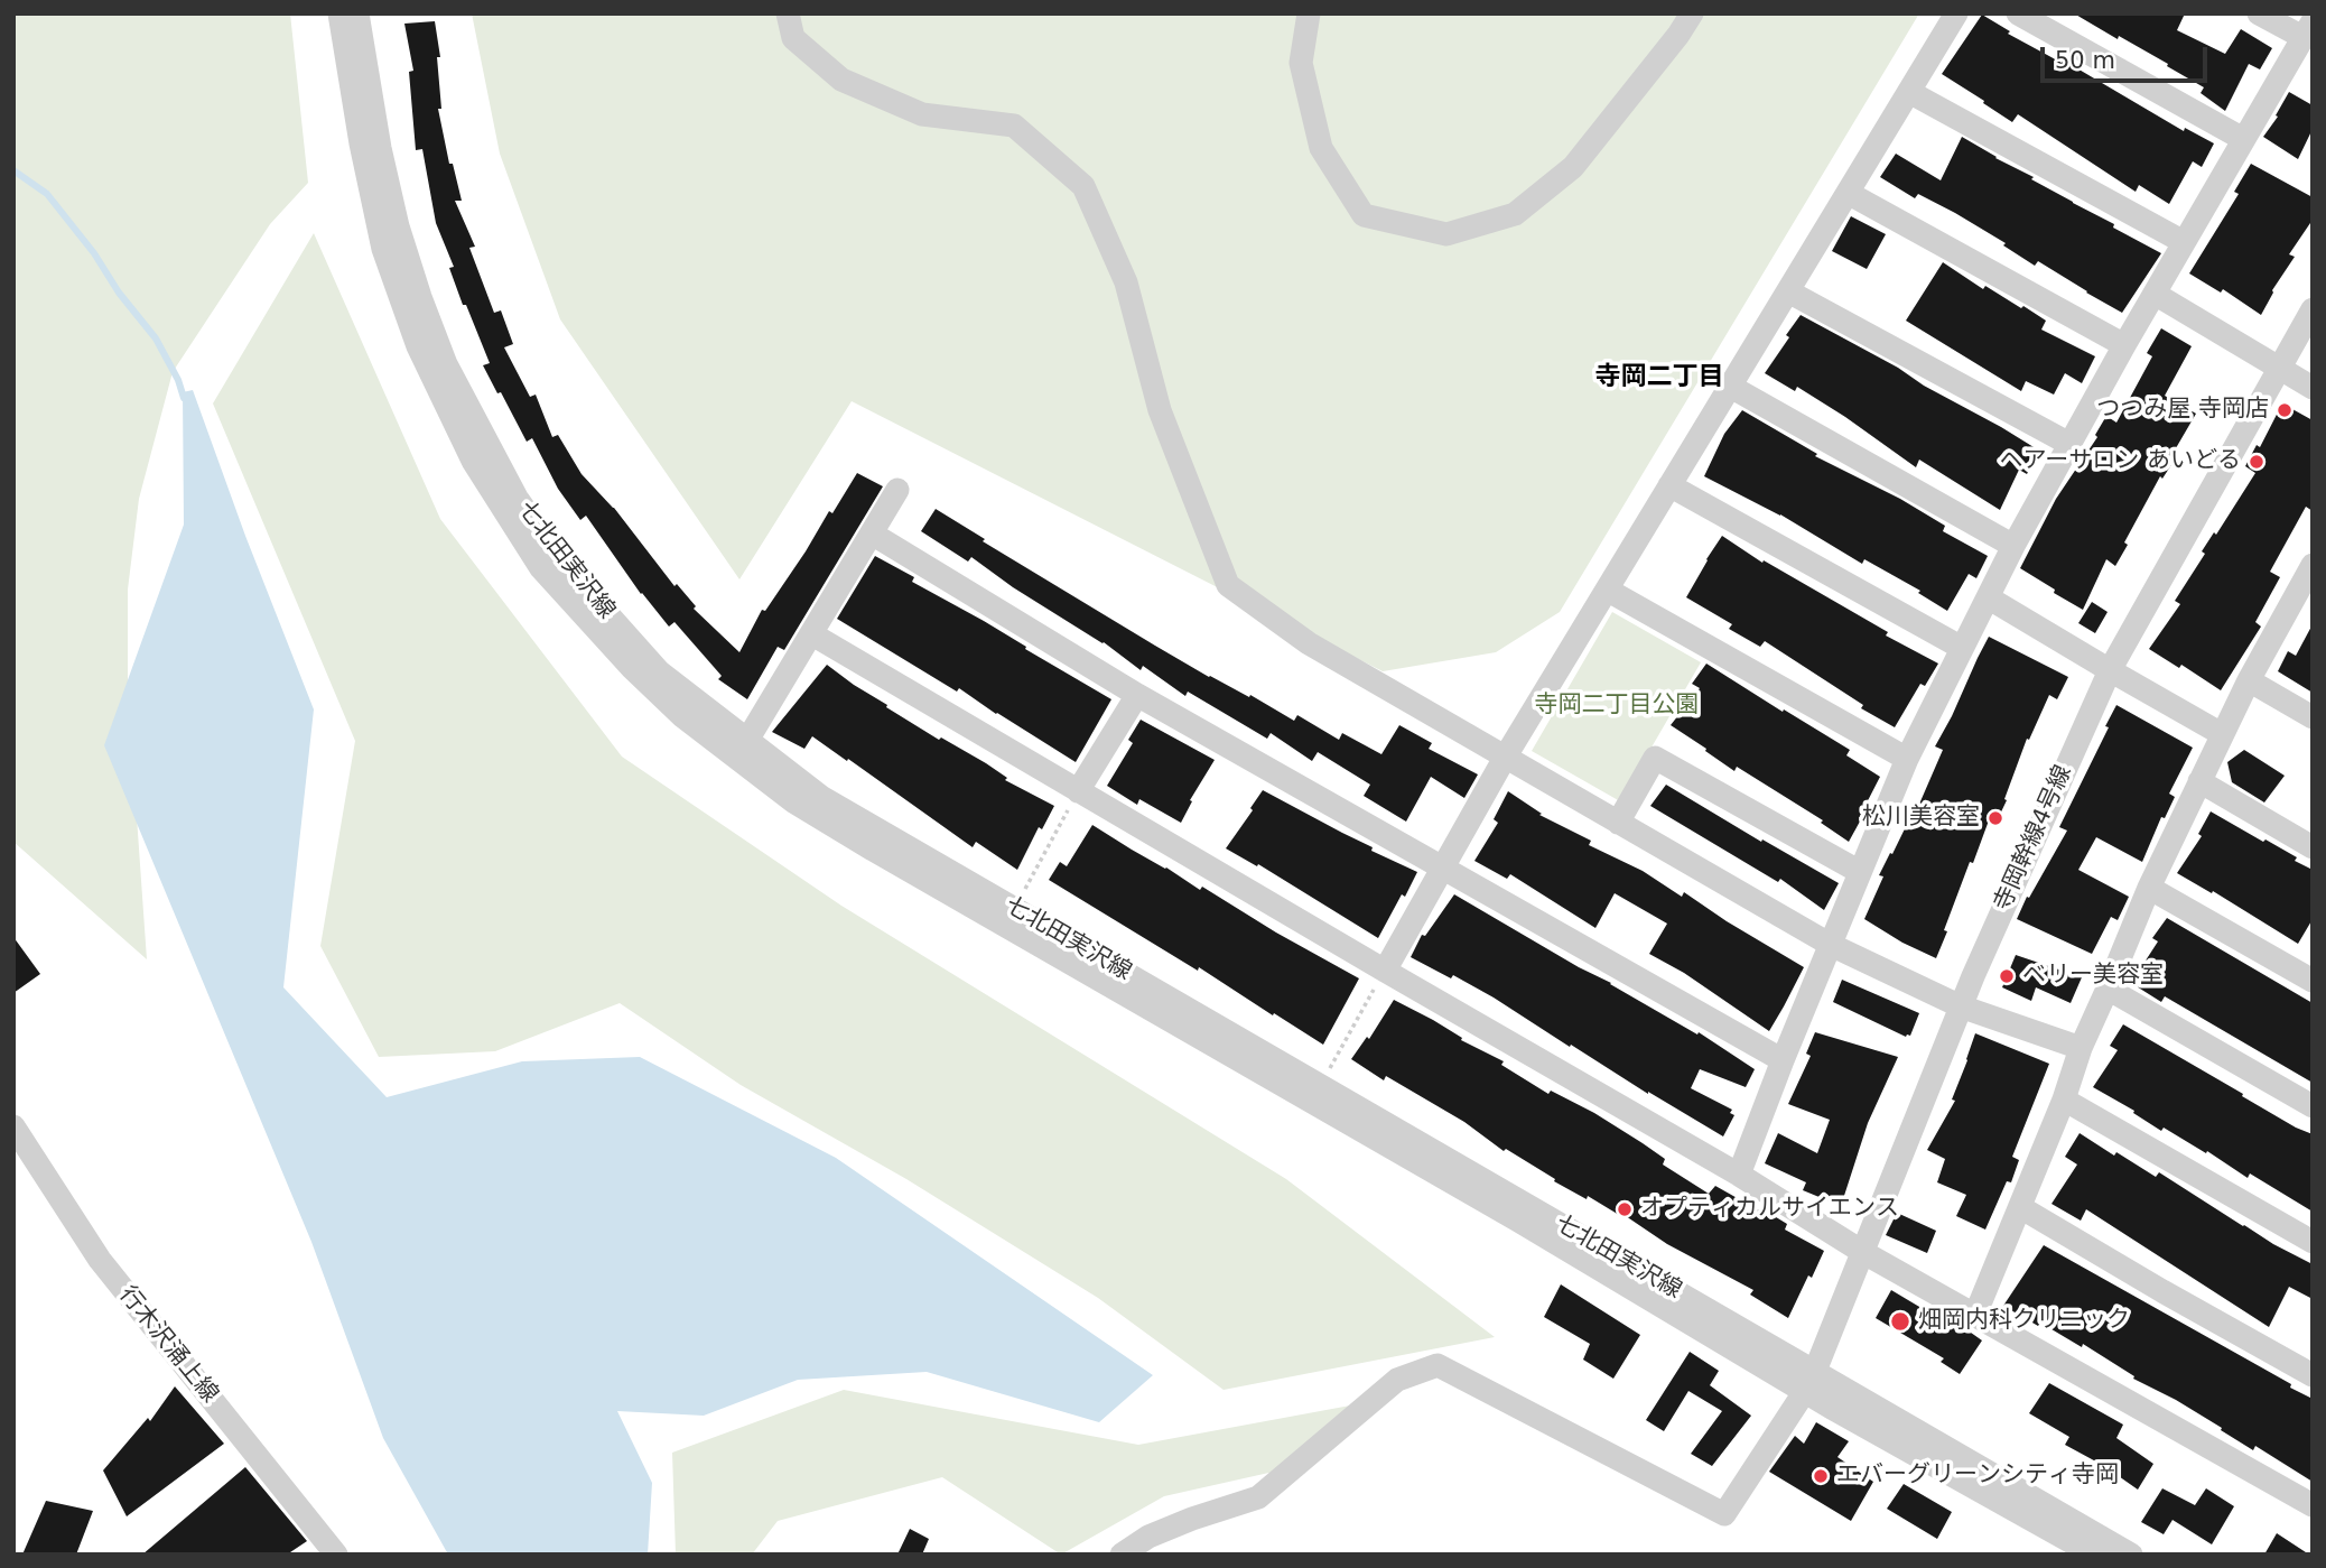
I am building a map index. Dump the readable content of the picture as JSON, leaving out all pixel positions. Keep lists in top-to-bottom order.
{
  "streets": {
    "street": ["七北田実沢線", "寺岡幹線4号線", "行木沢涌上線"]
  },
  "districts": ["寺岡二丁目"],
  "parks": ["寺岡二丁目公園"],
  "places": [
    "つつみ屋 寺岡店",
    "ヘアーサロン あいどる",
    "松川美容室",
    "ベリー美容室",
    "オプティカルサイエンス",
    "畑岡内科クリニック",
    "エバーグリーンシティ寺岡"
  ],
  "scale_bar": "50 m"
}
